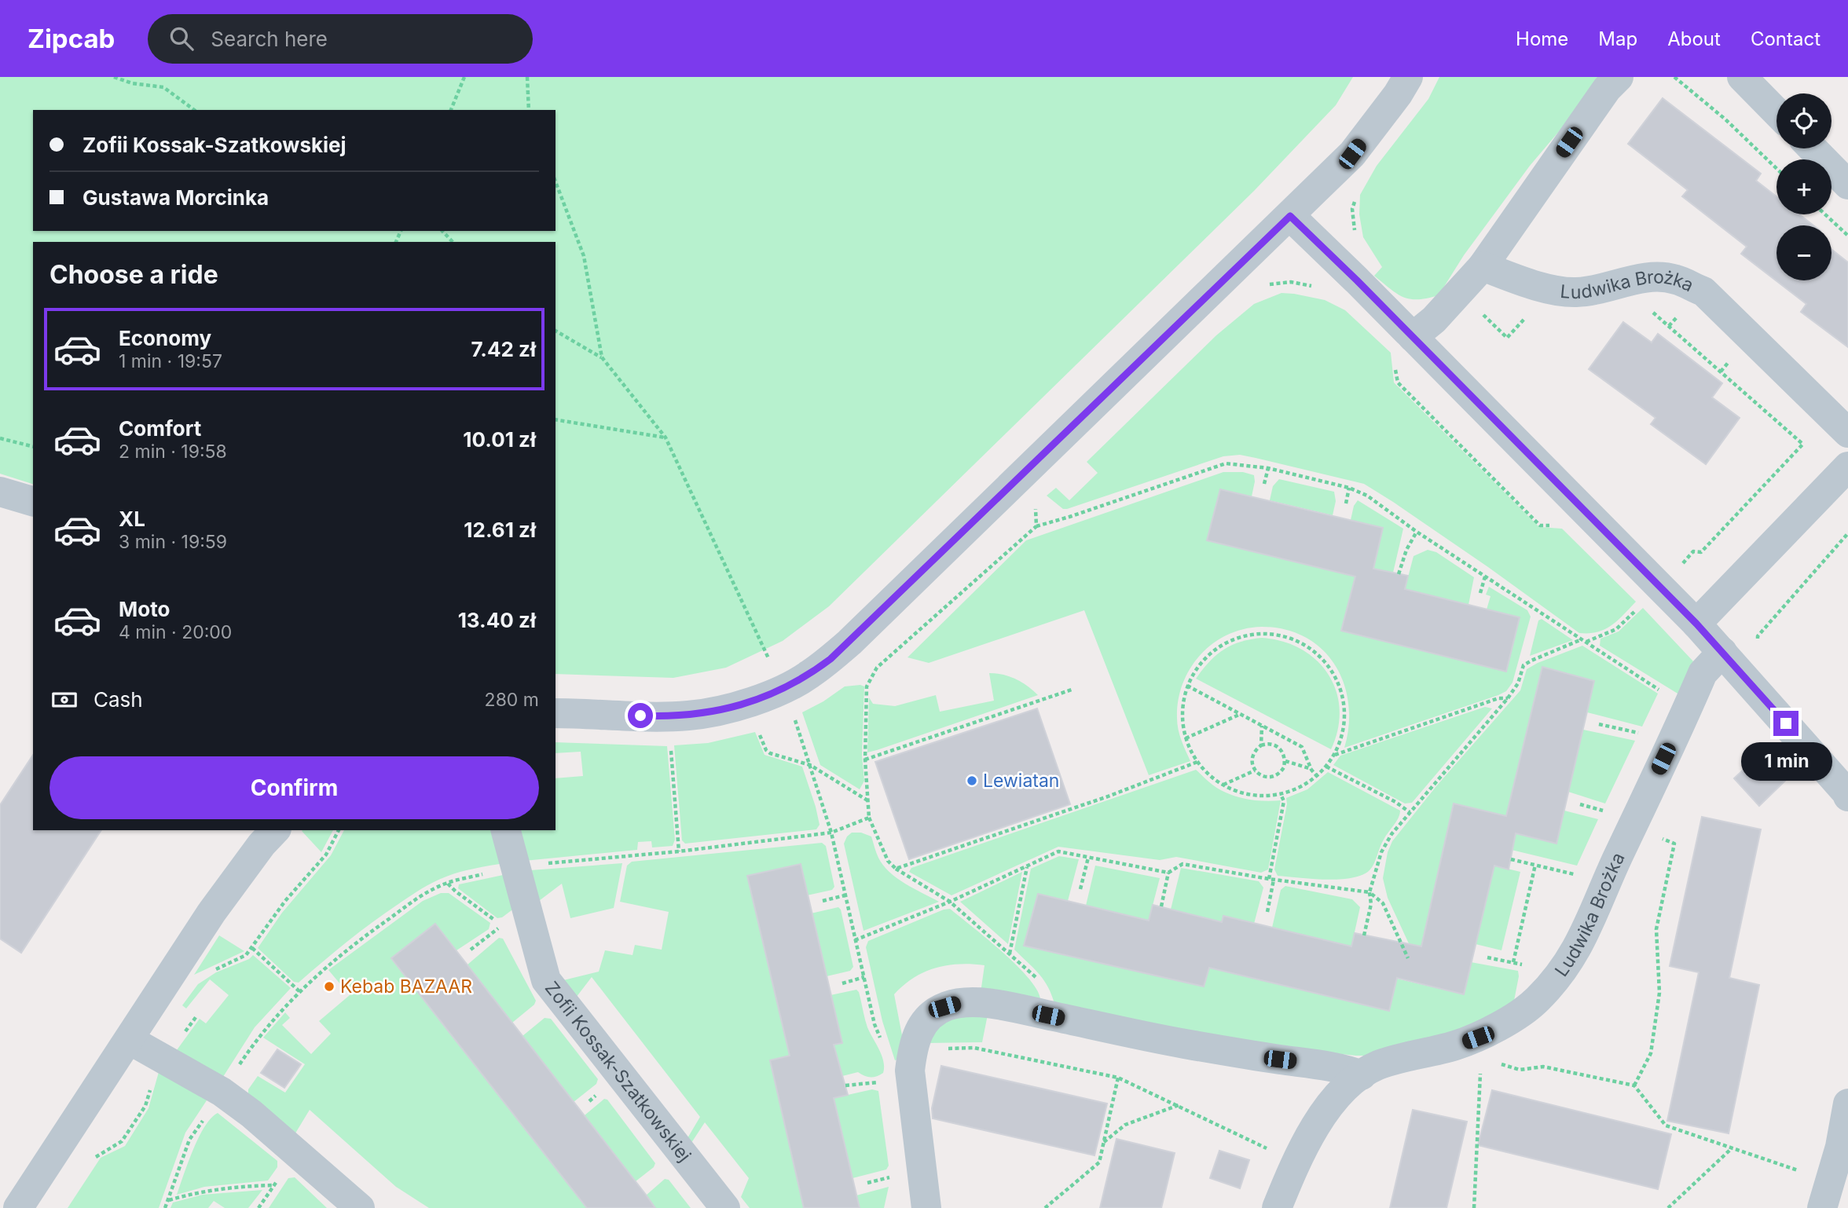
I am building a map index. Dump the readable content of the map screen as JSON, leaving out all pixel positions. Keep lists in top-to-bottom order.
{
  "streets": {
    "street": ["Ludwika Brożka", "Zofii Kossak-Szatkowskiej"]
  },
  "places": ["Lewiatan", "Kebab BAZAAR"],
  "page": {
    "header": "Zipcab",
    "search": "Search here",
    "nav": [
      "Home",
      "Map",
      "About",
      "Contact"
    ],
    "map_buttons": ["+", "−"],
    "banner": ["Zofii Kossak-Szatkowskiej", "Gustawa Morcinka"],
    "heading": "Choose a ride",
    "list": [
      {
        "name": "Economy",
        "note": "1 min · 19:57",
        "value": "7.42 zł"
      },
      {
        "name": "Comfort",
        "note": "2 min · 19:58",
        "value": "10.01 zł"
      },
      {
        "name": "XL",
        "note": "3 min · 19:59",
        "value": "12.61 zł"
      },
      {
        "name": "Moto",
        "note": "4 min · 20:00",
        "value": "13.40 zł"
      }
    ],
    "pay": ["Cash", "280 m"],
    "bubble": "1 min",
    "buttons": "Confirm"
  }
}
